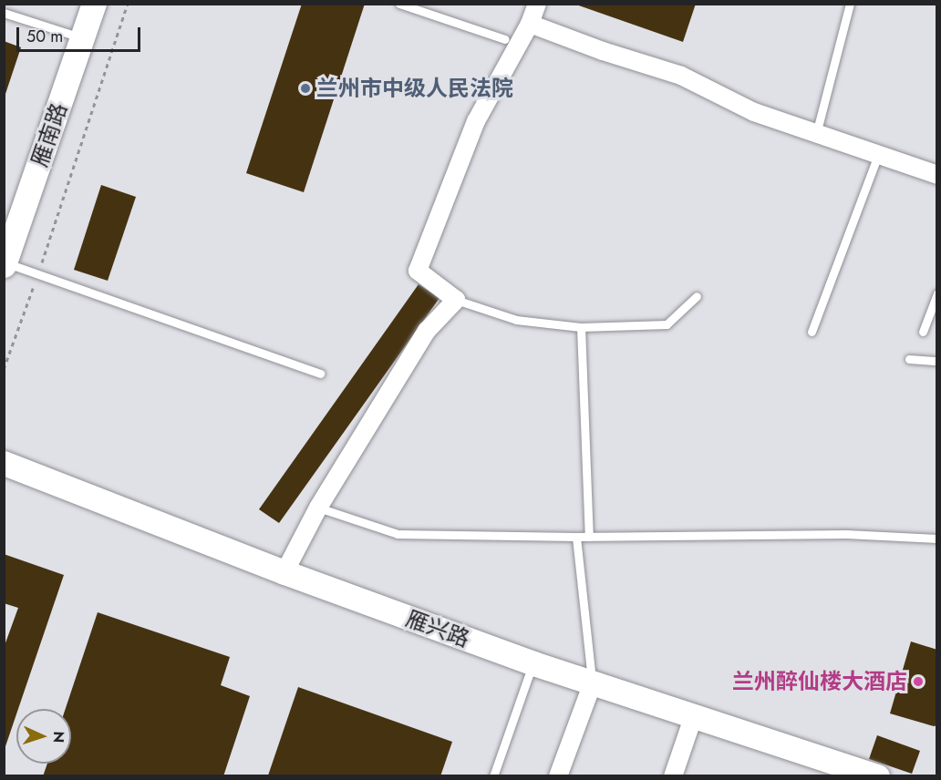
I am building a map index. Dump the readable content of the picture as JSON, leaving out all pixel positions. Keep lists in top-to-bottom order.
{
  "streets": {
    "street": ["雁南路", "雁兴路"]
  },
  "places": ["兰州市中级人民法院", "兰州醉仙楼大酒店"],
  "scale_bar": "50 m",
  "north": "right"
}
